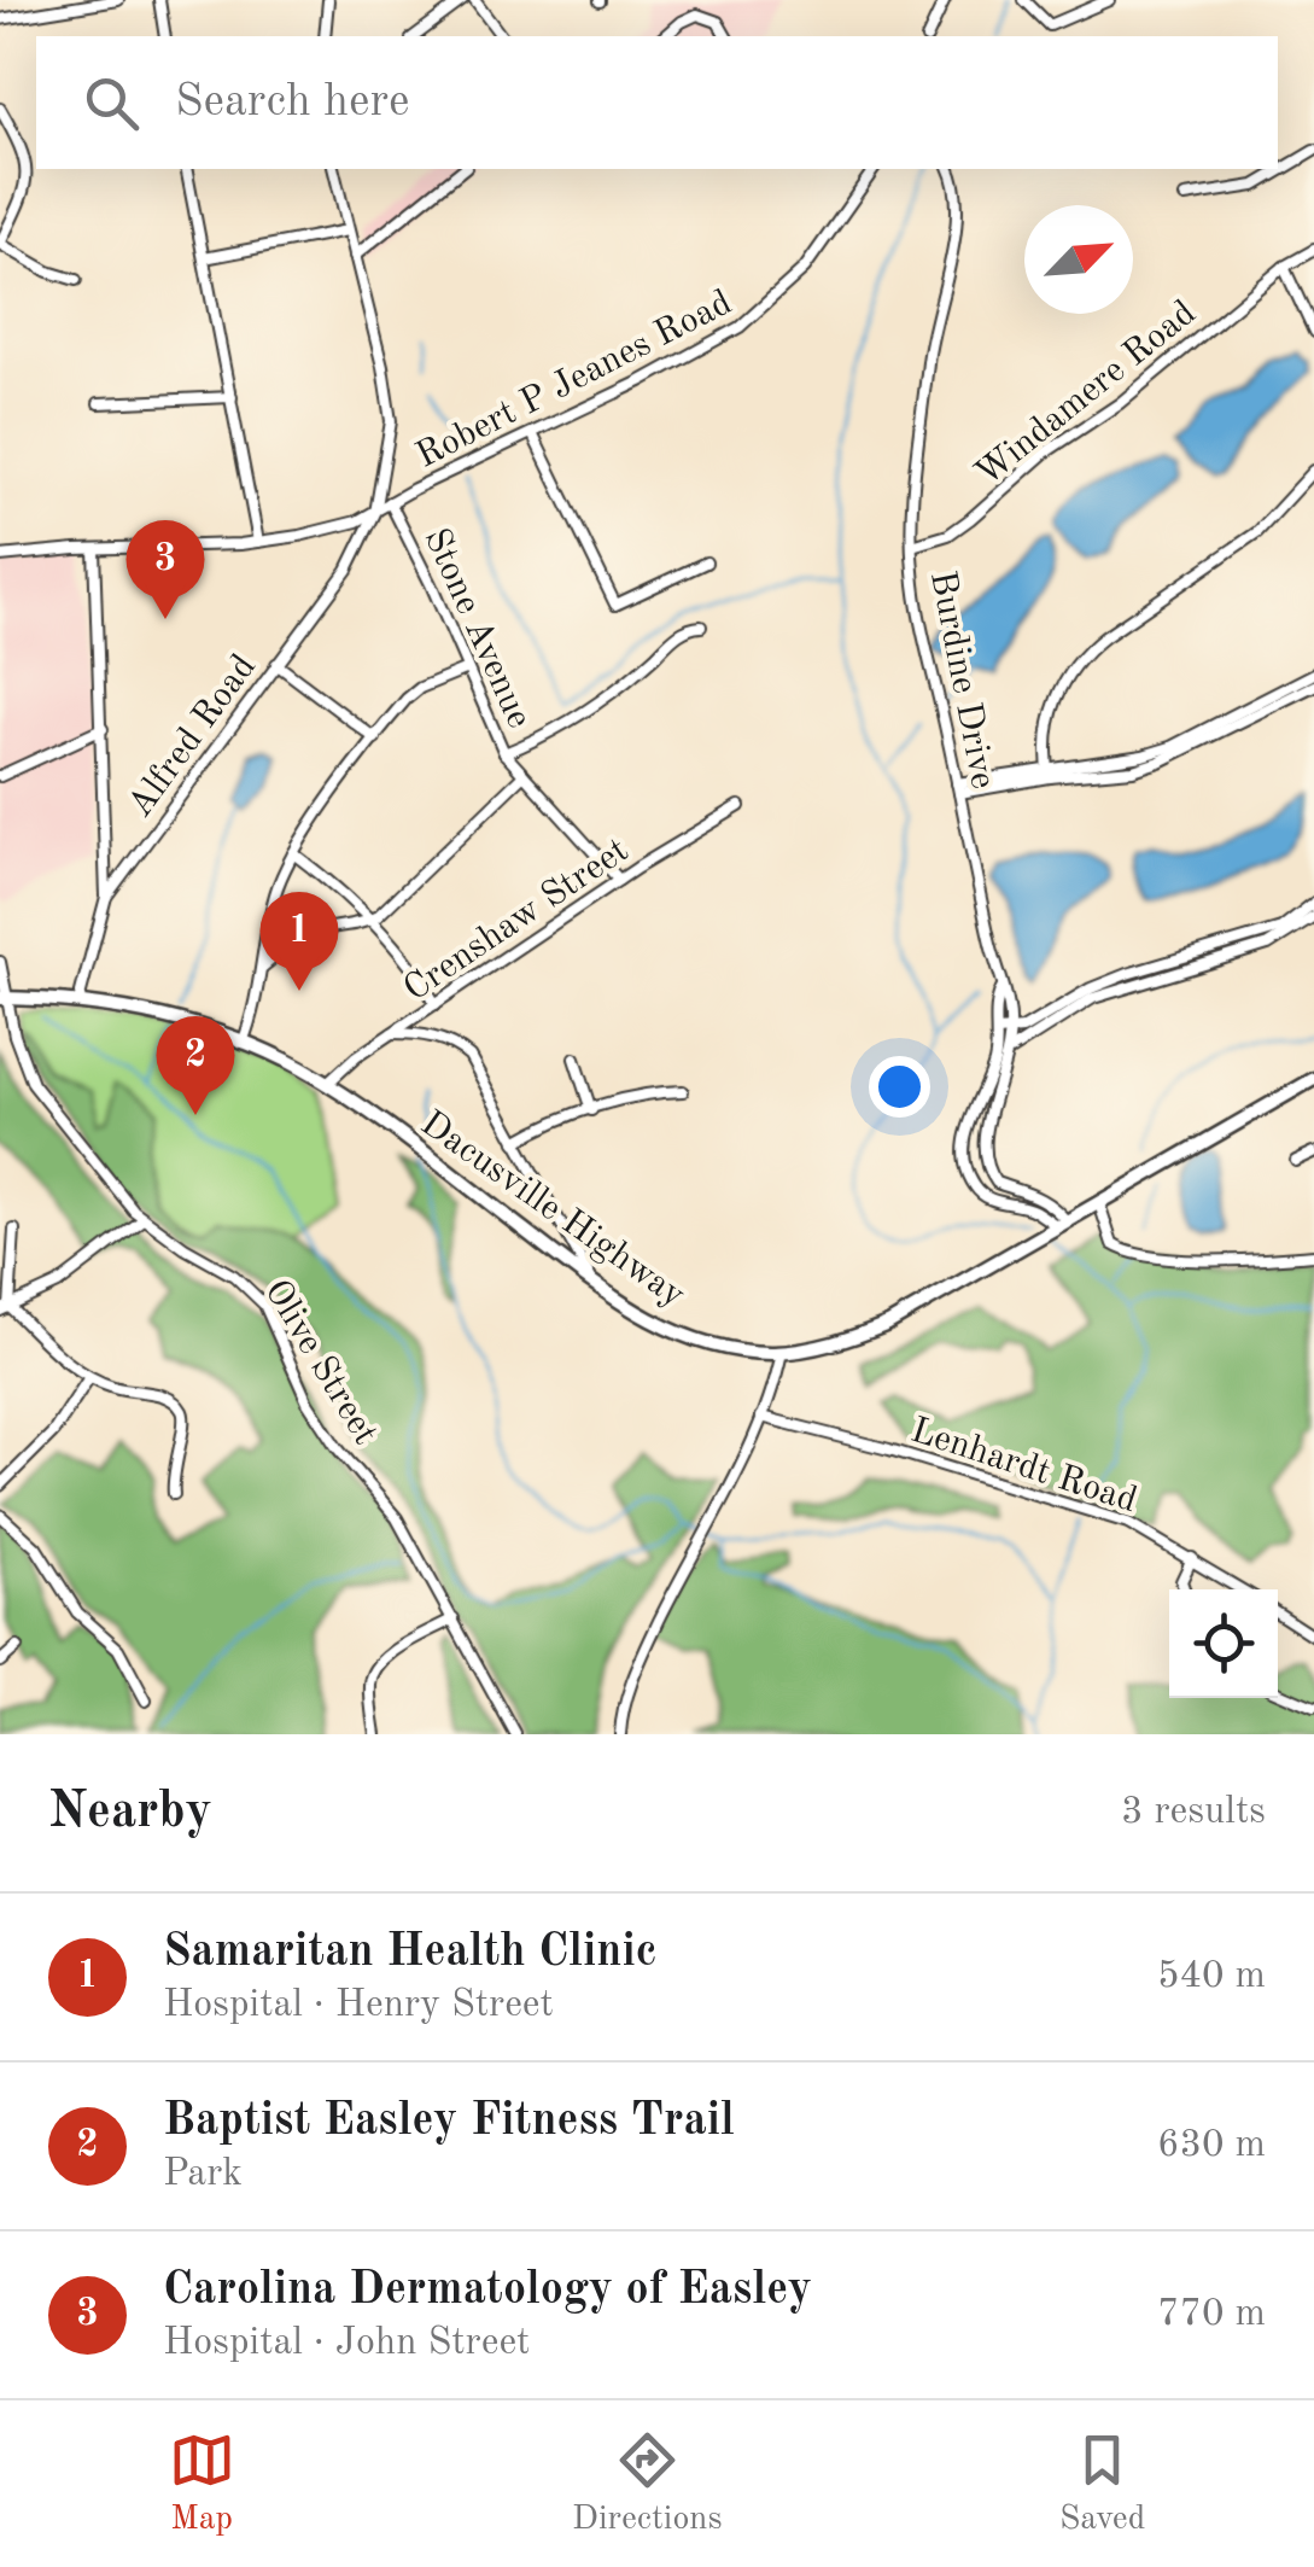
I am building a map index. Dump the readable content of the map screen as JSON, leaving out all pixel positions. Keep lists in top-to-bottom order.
{
  "streets": {
    "main road": ["Dacusville Highway"],
    "street": [
      "Robert P Jeanes Road",
      "Windamere Road",
      "Stone Avenue",
      "Burdine Drive",
      "Alfred Road",
      "Crenshaw Street",
      "Olive Street",
      "Lenhardt Road"
    ]
  },
  "crossings": [
    ["Robert P Jeanes Road", "Stone Avenue"],
    ["Robert P Jeanes Road", "Alfred Road"],
    ["Windamere Road", "Burdine Drive"],
    ["Stone Avenue", "Crenshaw Street"],
    ["Burdine Drive", "Dacusville Highway"],
    ["Alfred Road", "Dacusville Highway"],
    ["Crenshaw Street", "Dacusville Highway"],
    ["Dacusville Highway", "Olive Street"]
  ],
  "north": "top right",
  "page": {
    "search": "Search here",
    "pins": ["3", "1", "2"],
    "heading": ["Nearby", "3 results"],
    "list": [
      {
        "mark": "1",
        "name": "Samaritan Health Clinic",
        "note": "Hospital · Henry Street",
        "value": "540 m"
      },
      {
        "mark": "2",
        "name": "Baptist Easley Fitness Trail",
        "note": "Park",
        "value": "630 m"
      },
      {
        "mark": "3",
        "name": "Carolina Dermatology of Easley",
        "note": "Hospital · John Street",
        "value": "770 m"
      }
    ],
    "nav": ["Map", "Directions", "Saved"]
  }
}
